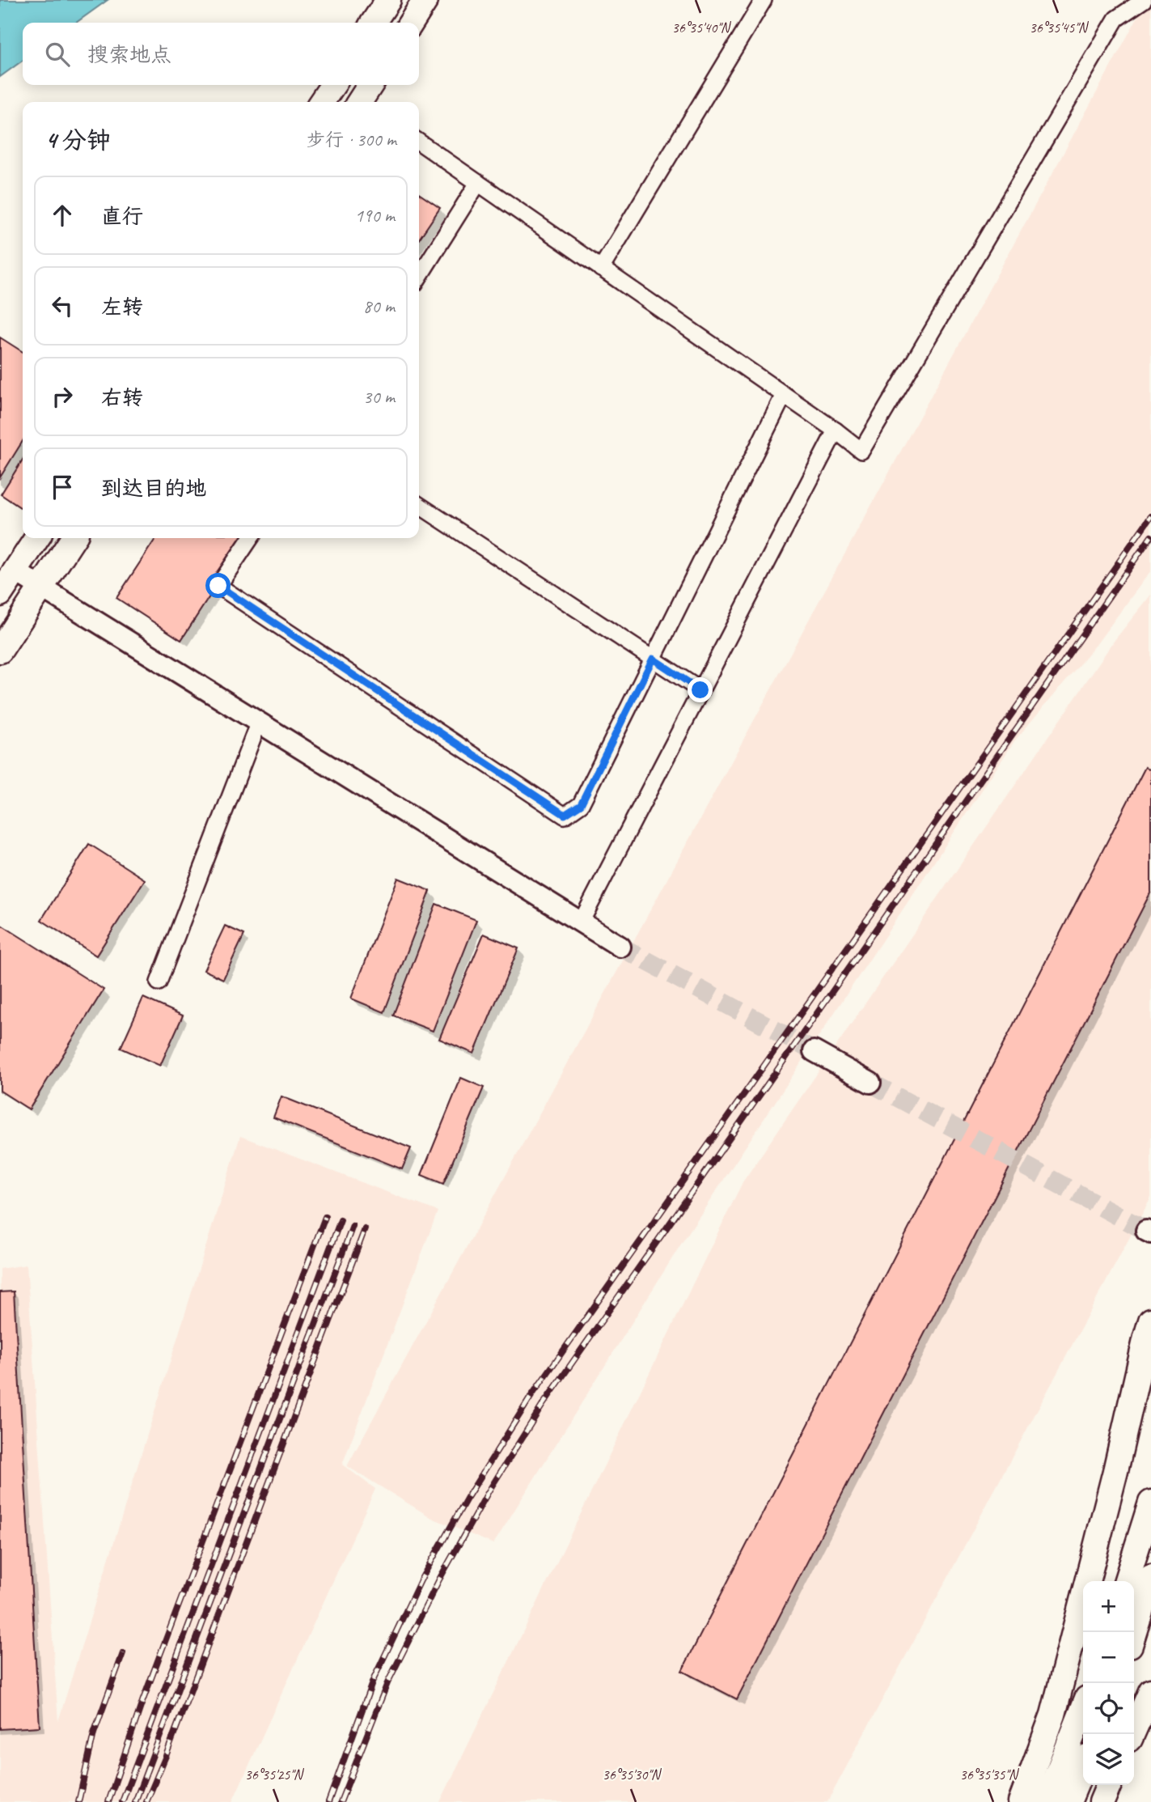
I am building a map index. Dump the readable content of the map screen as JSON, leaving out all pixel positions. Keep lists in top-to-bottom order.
{
  "page": {
    "search": "搜索地点",
    "heading": ["4 分钟", "步行 · 300 m"],
    "list": [
      ["直行", "190 m"],
      ["左转", "80 m"],
      ["右转", "30 m"],
      "到达目的地"
    ],
    "map_buttons": ["+", "−"]
  },
  "coordinates": [
    "36°35'40\"N",
    "36°35'45\"N",
    "36°35'25\"N",
    "36°35'30\"N",
    "36°35'35\"N"
  ]
}
